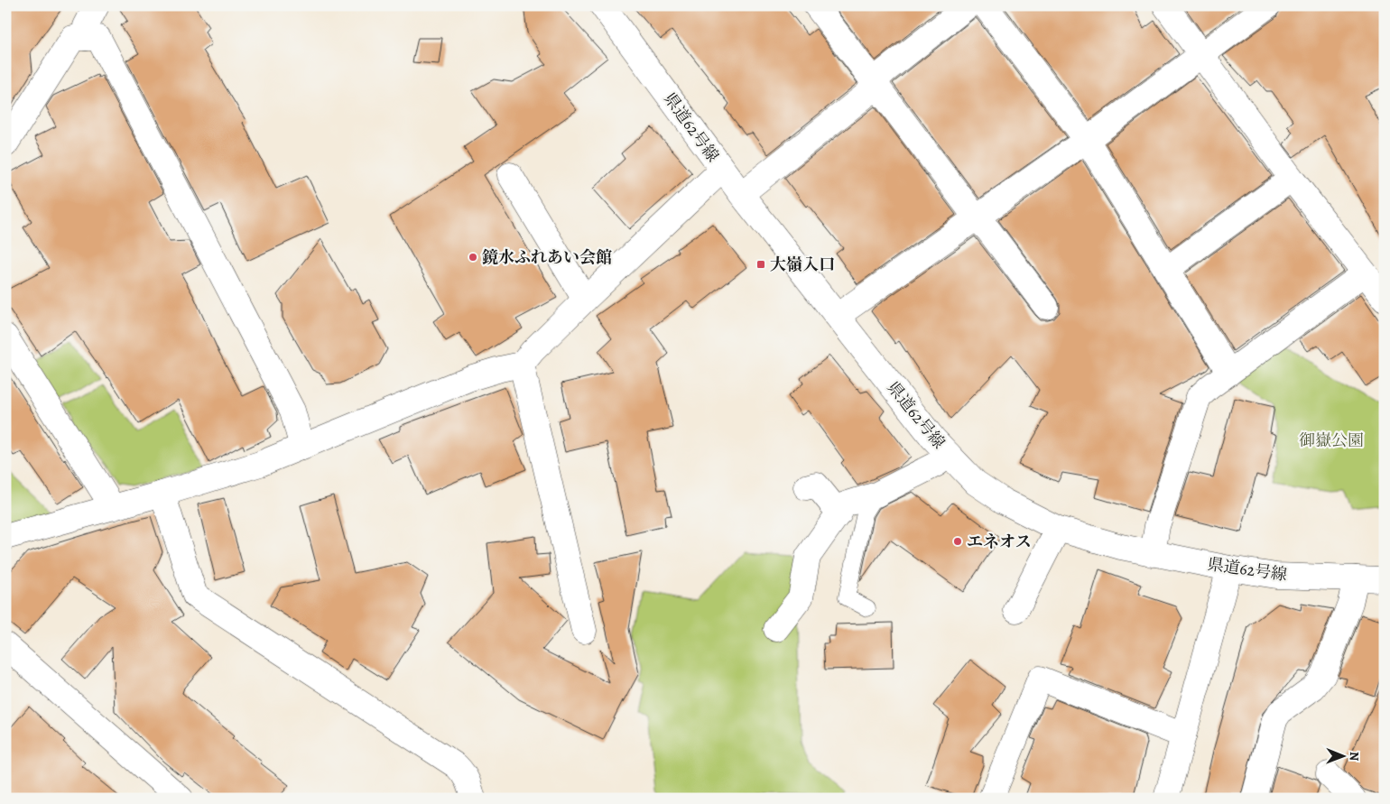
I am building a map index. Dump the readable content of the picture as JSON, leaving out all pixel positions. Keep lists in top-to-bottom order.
{
  "streets": {
    "street": ["県道62号線"]
  },
  "parks": ["御嶽公園"],
  "places": {
    "other": ["鏡水ふれあい会館", "エネオス"],
    "transit": ["大嶺入口"]
  },
  "north": "right"
}
